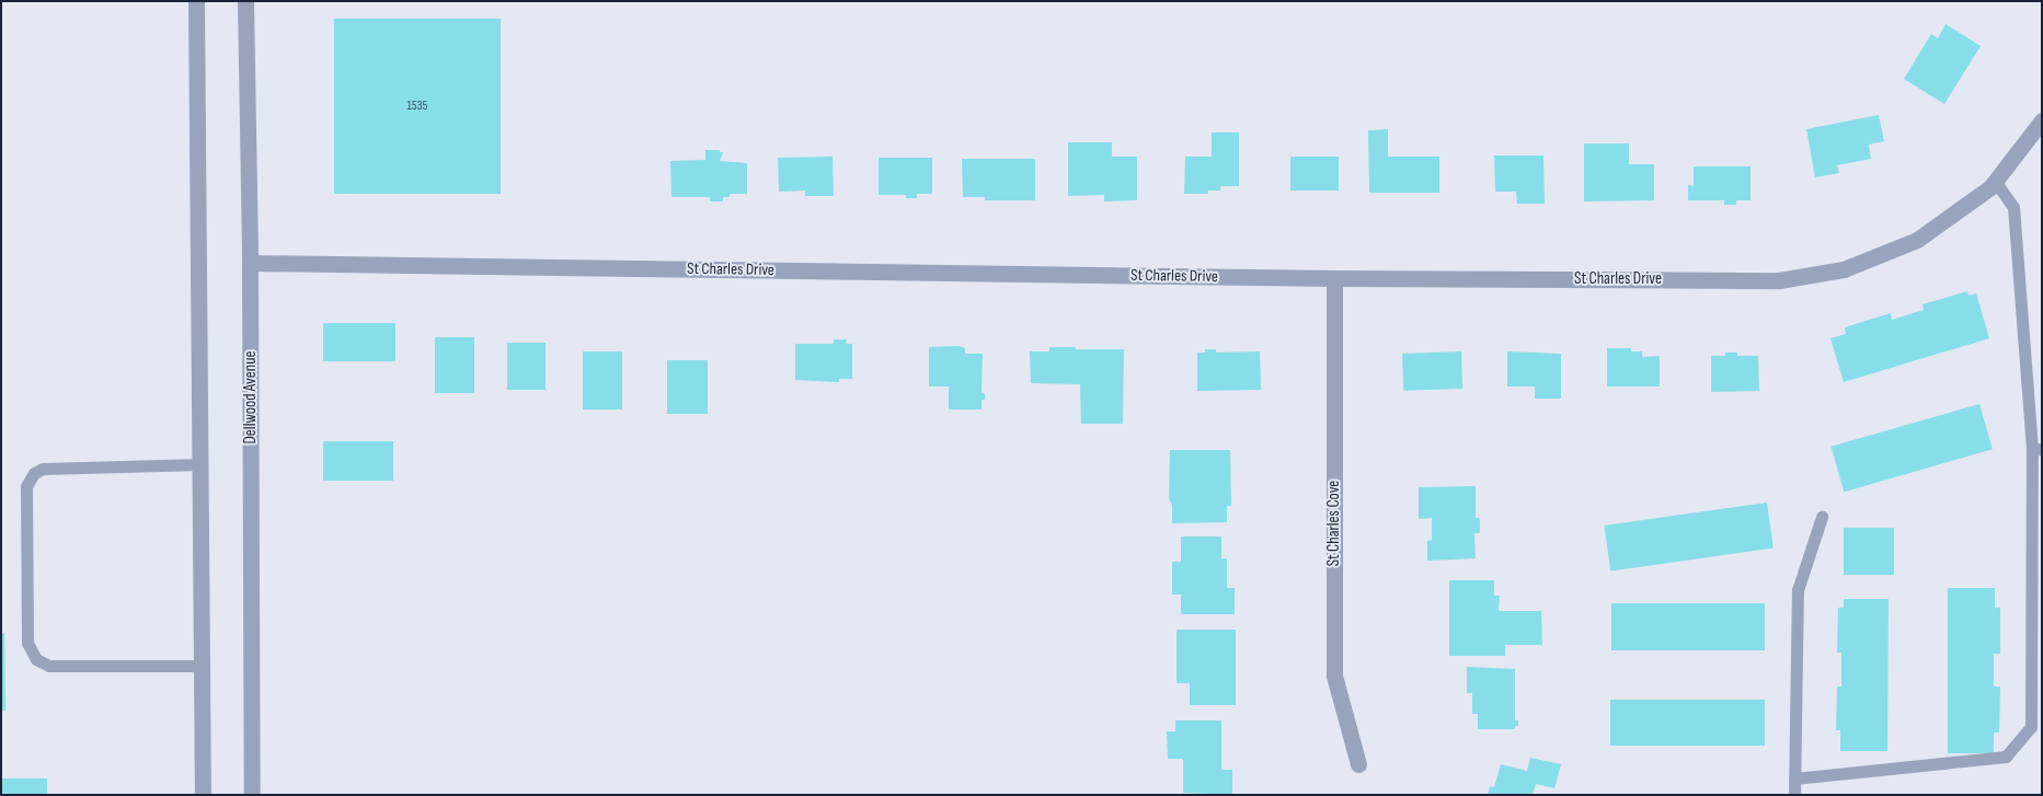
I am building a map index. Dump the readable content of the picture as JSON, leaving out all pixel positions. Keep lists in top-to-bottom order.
{
  "streets": {
    "street": ["St Charles Drive", "Dellwood Avenue", "St Charles Cove"]
  },
  "crossings": [
    ["St Charles Drive", "Dellwood Avenue"],
    ["St Charles Drive", "St Charles Cove"]
  ],
  "house_numbers": ["1535"]
}
